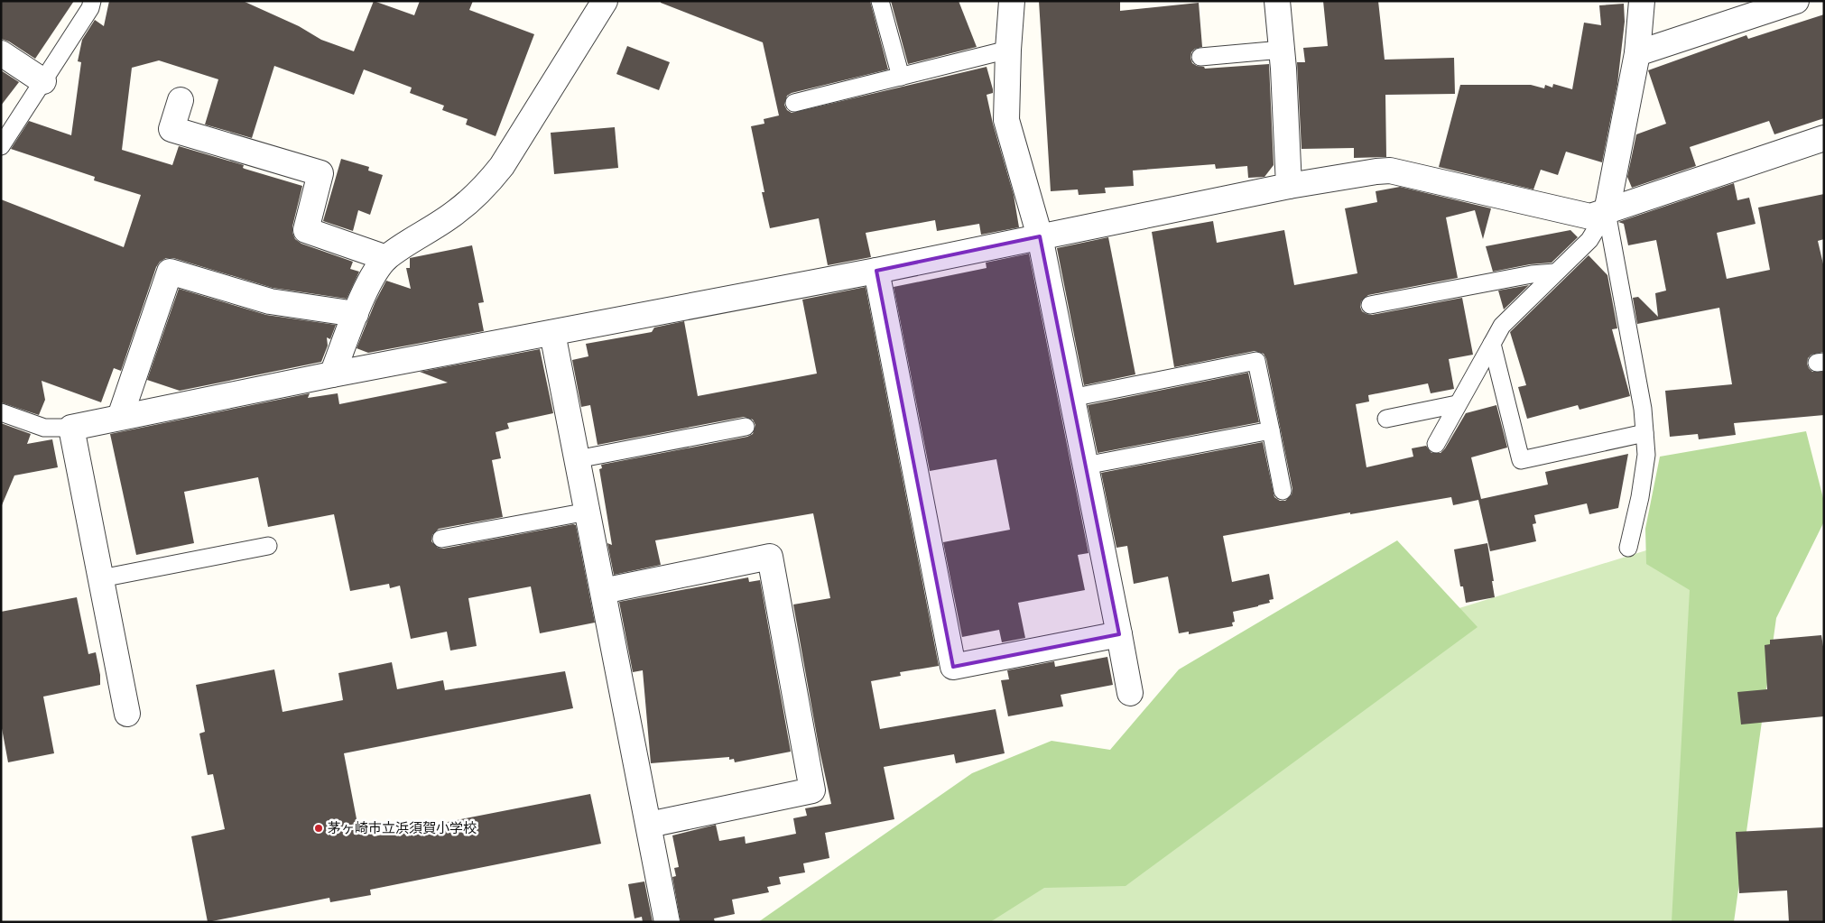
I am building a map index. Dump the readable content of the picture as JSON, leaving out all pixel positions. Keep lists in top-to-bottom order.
{
  "places": ["茅ヶ崎市立浜須賀小学校"]
}
